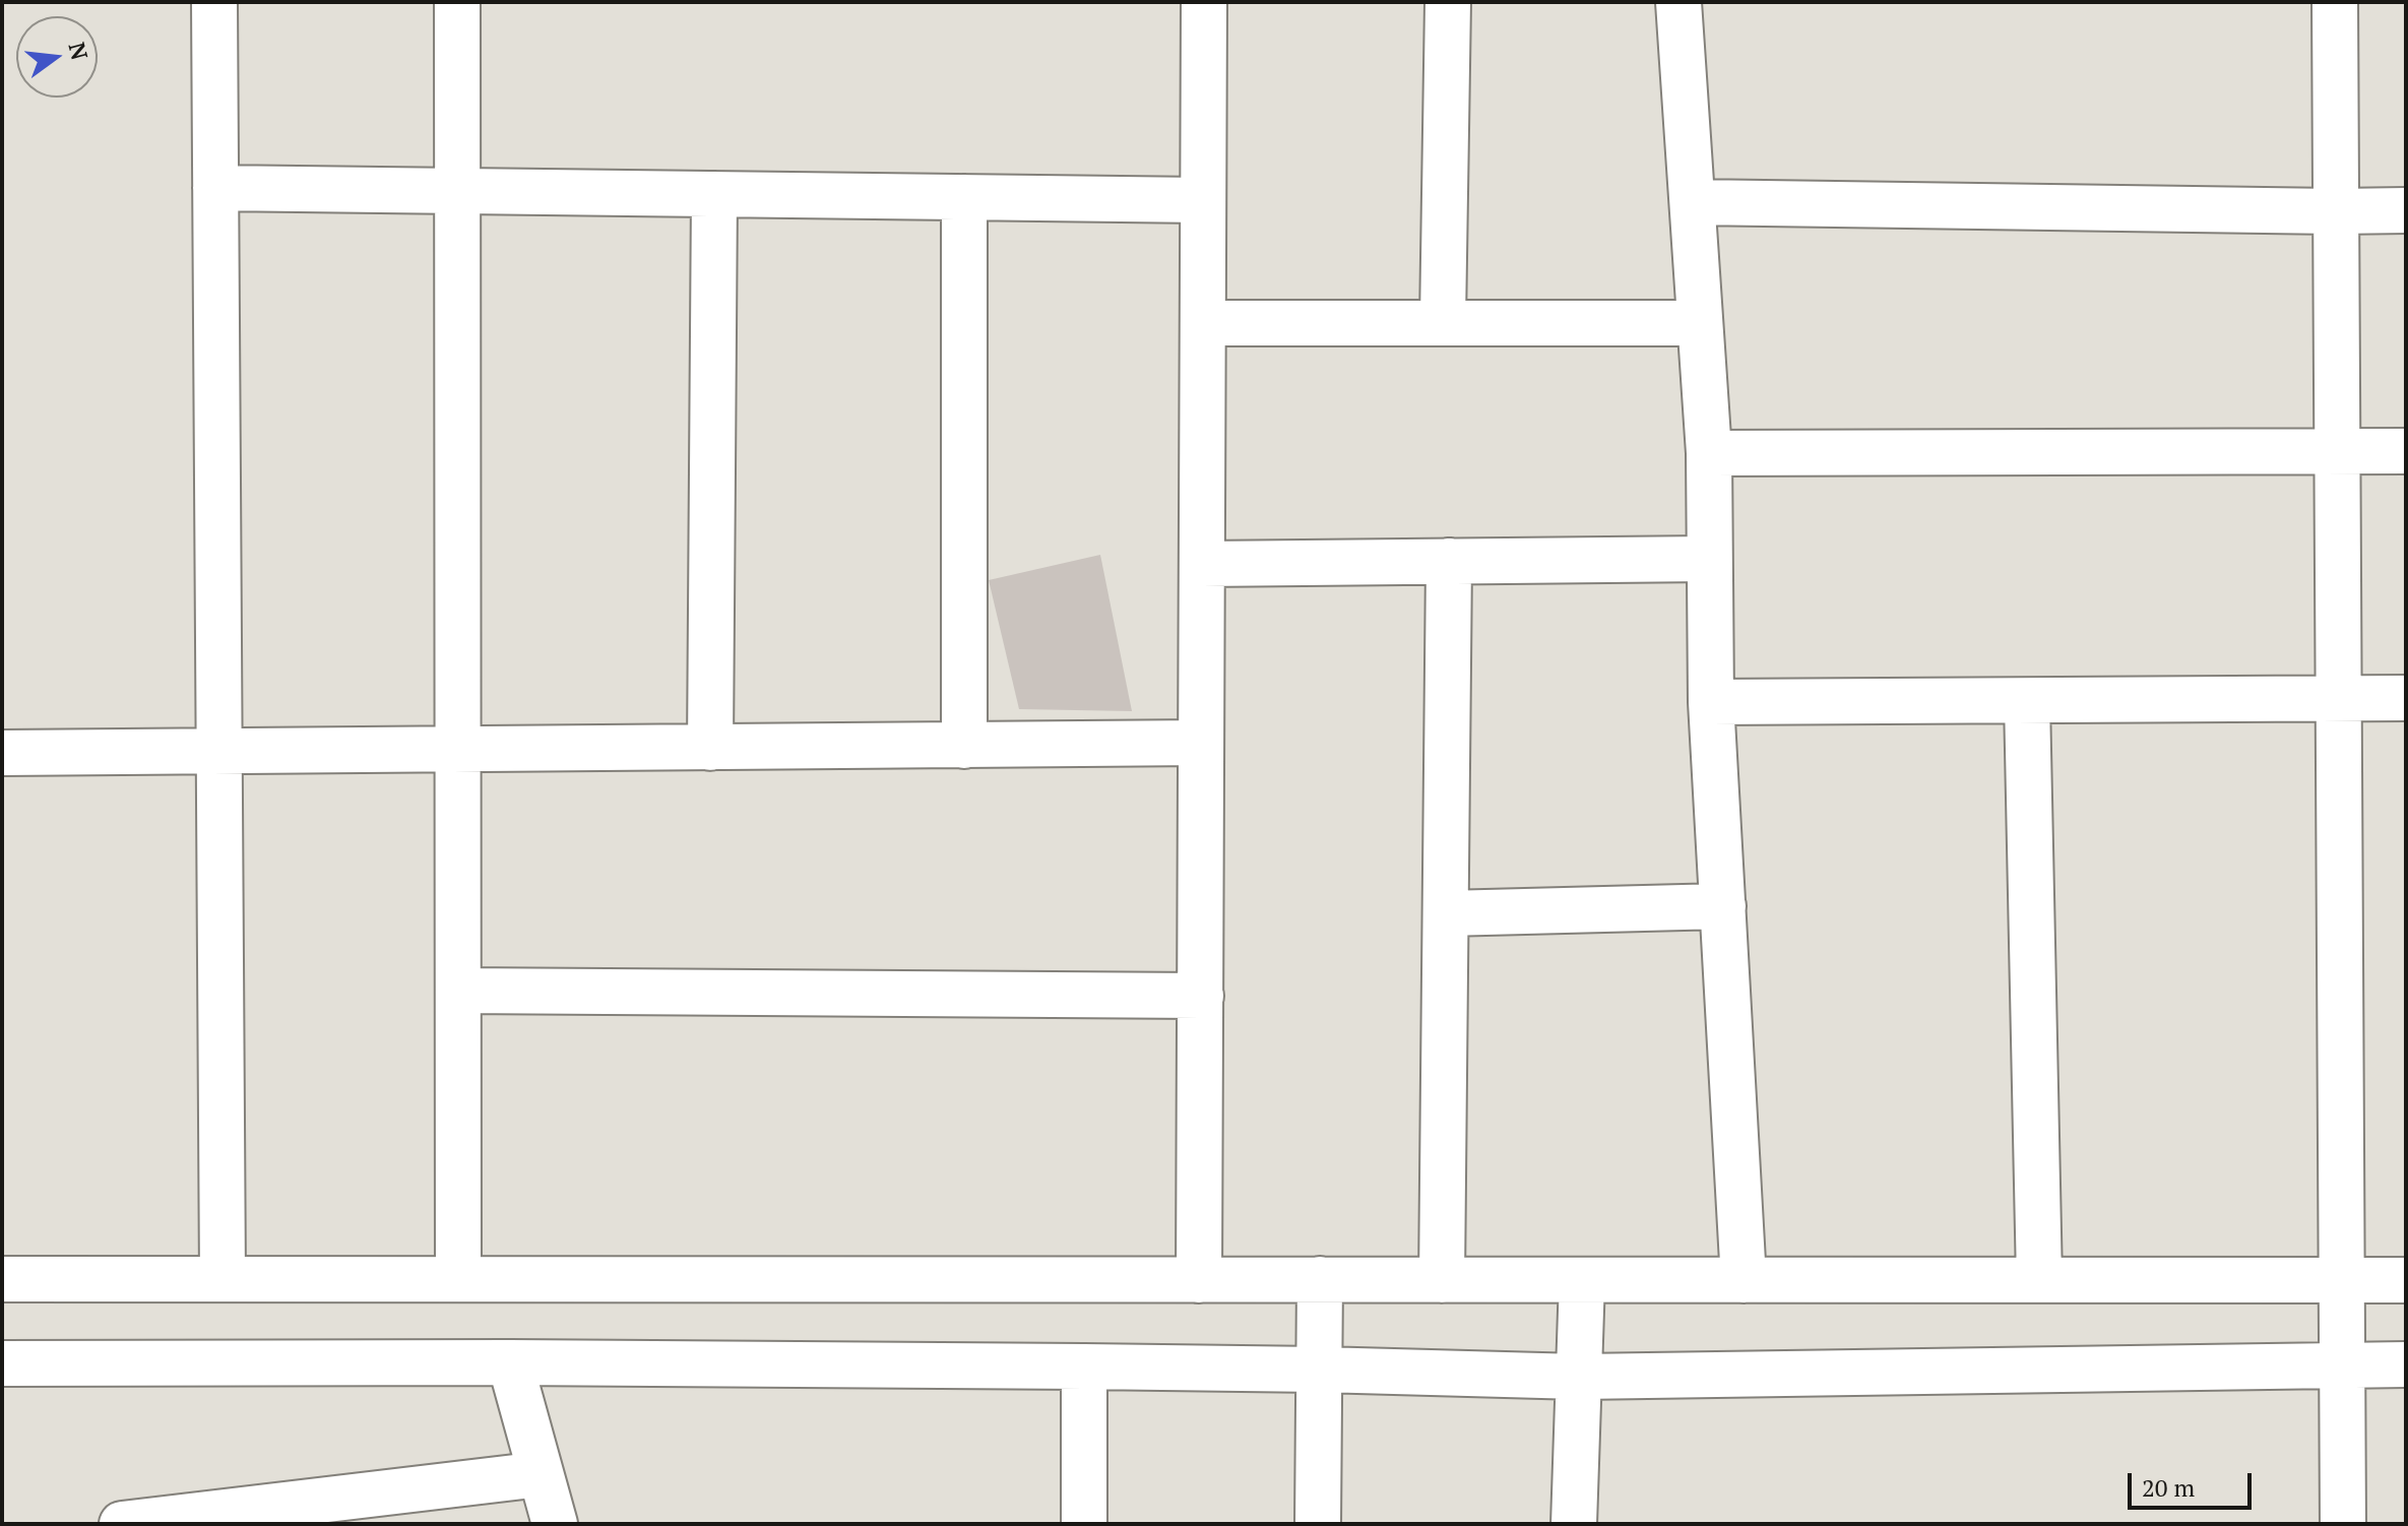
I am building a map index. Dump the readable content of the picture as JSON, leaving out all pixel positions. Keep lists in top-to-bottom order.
{
  "scale_bar": "20 m",
  "north": "right"
}
